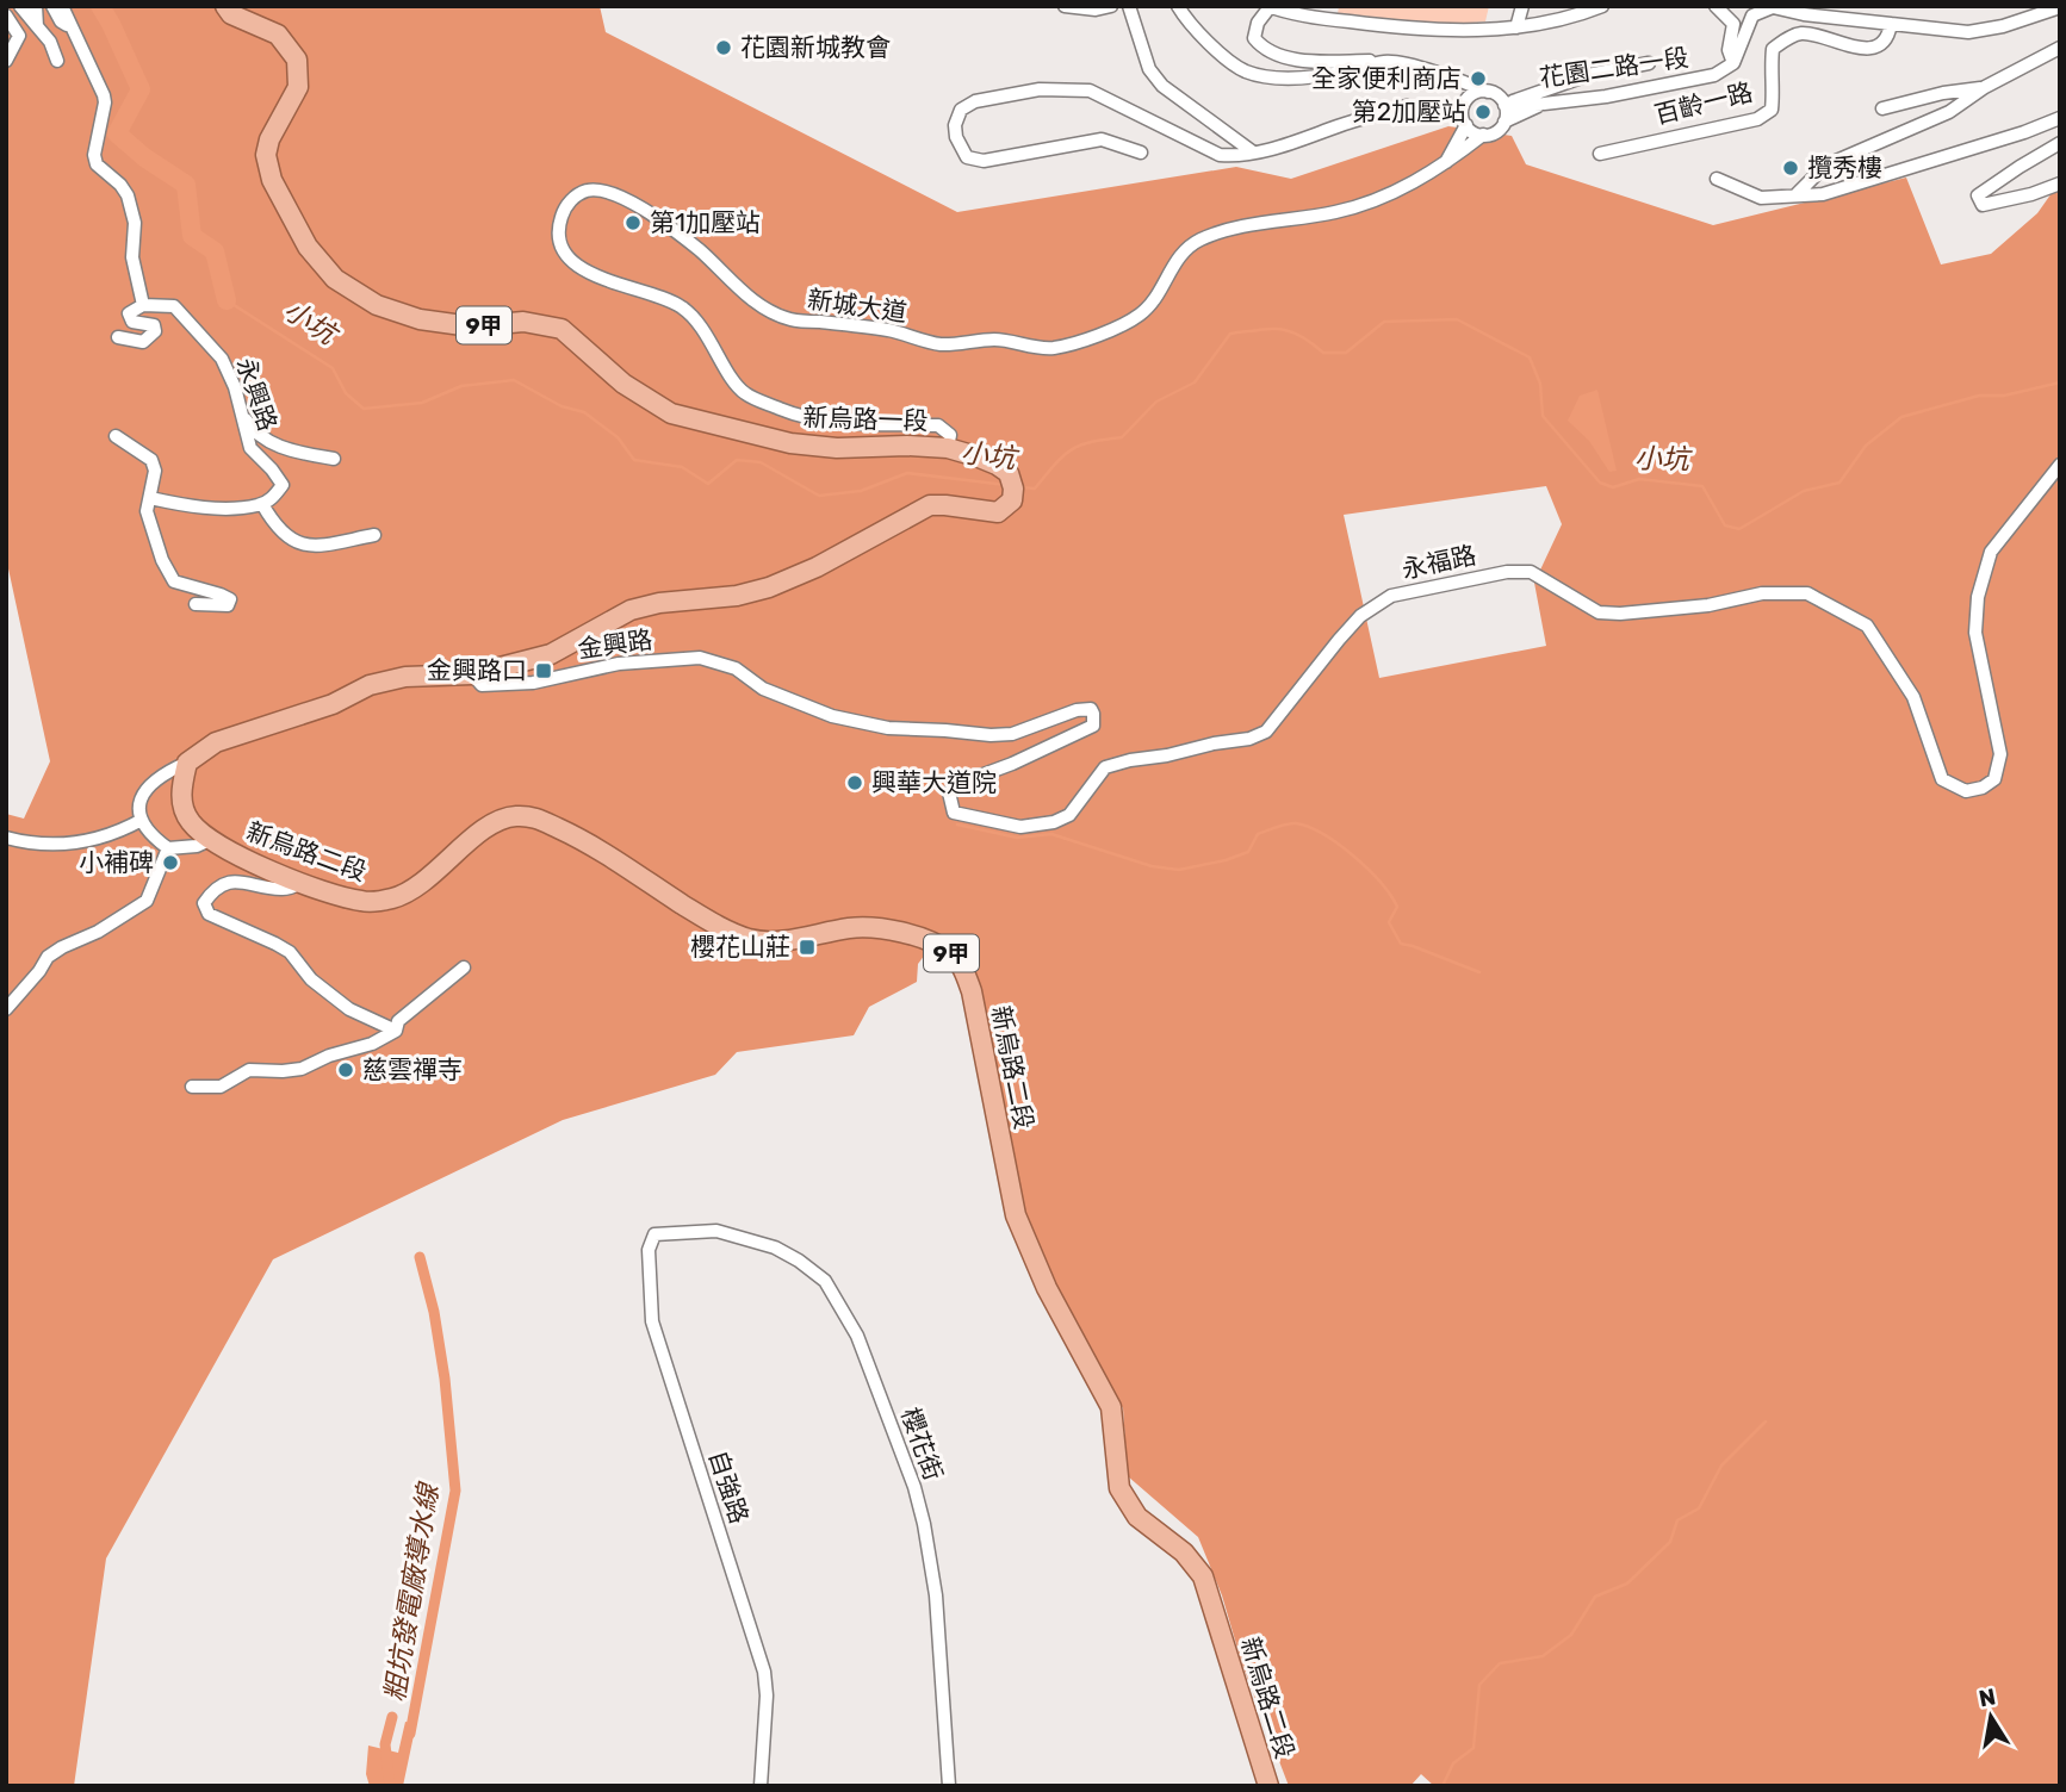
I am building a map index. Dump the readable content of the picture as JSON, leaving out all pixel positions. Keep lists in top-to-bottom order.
{
  "streets": {
    "main road": ["9甲", "新烏路一段", "新烏路二段"],
    "street": [
      "花園二路一段",
      "百齡一路",
      "新城大道",
      "永興路",
      "永福路",
      "金興路",
      "櫻花街",
      "自強路"
    ]
  },
  "crossings": [
    ["花園二路一段", "新城大道"],
    ["新城大道", "新烏路一段"],
    ["新烏路一段", "金興路"],
    ["新烏路一段", "新烏路二段"],
    ["永福路", "金興路"],
    ["櫻花街", "自強路"]
  ],
  "water": ["小坑", "粗坑發電廠導水線"],
  "places": {
    "other": [
      "花園新城教會",
      "全家便利商店",
      "第2加壓站",
      "攬秀樓",
      "第1加壓站",
      "興華大道院",
      "小補碑",
      "慈雲禪寺"
    ],
    "transit": ["金興路口", "櫻花山莊"]
  },
  "north": "top"
}
